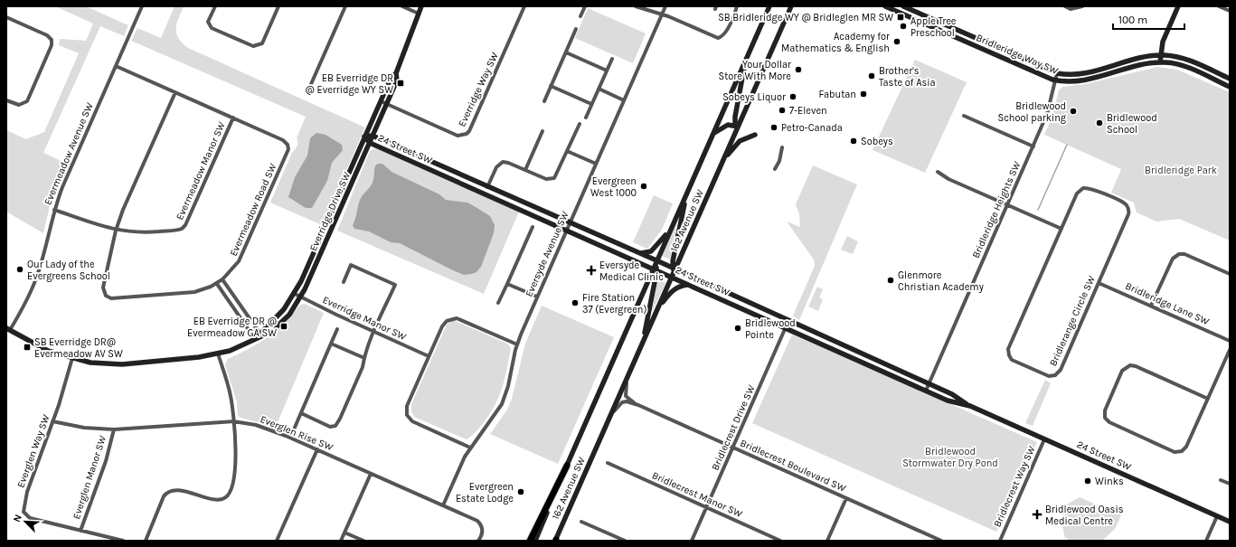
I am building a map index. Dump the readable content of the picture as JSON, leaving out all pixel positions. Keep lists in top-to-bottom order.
{
  "streets": {
    "street": [
      "Bridleridge Way SW",
      "Everridge Way SW",
      "24 Street SW",
      "Evermeadow Avenue SW",
      "Evermeadow Manor SW",
      "Evermeadow Road SW",
      "Bridleridge Heights SW",
      "Everridge Drive SW",
      "162 Avenue SW",
      "Eversyde Avenue SW",
      "Bridleridge Lane SW",
      "Everridge Manor SW",
      "Bridlerange Circle SW",
      "Bridlecrest Drive SW",
      "Everglen Rise SW",
      "Everglen Way SW",
      "Bridlecrest Boulevard SW",
      "Everglen Manor SW",
      "Bridlecrest Way SW",
      "Bridlecrest Manor SW"
    ]
  },
  "crossings": [
    ["Bridleridge Way SW", "Bridleridge Heights SW"],
    ["Everridge Way SW", "Everridge Drive SW"],
    ["24 Street SW", "Bridleridge Heights SW"],
    ["24 Street SW", "Everridge Drive SW"],
    ["24 Street SW", "162 Avenue SW"],
    ["24 Street SW", "Eversyde Avenue SW"],
    ["24 Street SW", "Bridlecrest Drive SW"],
    ["24 Street SW", "Bridlecrest Way SW"],
    ["Evermeadow Avenue SW", "Evermeadow Manor SW"],
    ["Evermeadow Avenue SW", "Evermeadow Road SW"],
    ["Evermeadow Avenue SW", "Everridge Drive SW"],
    ["Evermeadow Manor SW", "Evermeadow Road SW"],
    ["Everridge Drive SW", "Everridge Manor SW"],
    ["Everridge Drive SW", "Everglen Way SW"],
    ["Eversyde Avenue SW", "Everglen Rise SW"],
    ["Bridleridge Lane SW", "Bridlerange Circle SW"],
    ["Bridlecrest Drive SW", "Bridlecrest Boulevard SW"],
    ["Bridlecrest Drive SW", "Bridlecrest Manor SW"],
    ["Everglen Rise SW", "Everglen Way SW"],
    ["Everglen Rise SW", "Everglen Manor SW"],
    ["Everglen Way SW", "Everglen Manor SW"]
  ],
  "parks": ["Bridleridge Park", "Bridlewood Stormwater Dry Pond"],
  "places": {
    "transit": [
      "SB Bridleridge WY @ Bridleglen MR SW",
      "EB Everridge DR @ Everridge WY SW",
      "EB Everridge DR @ Evermeadow GA SW",
      "SB Everridge DR@ Evermeadow AV SW"
    ],
    "other": [
      "Apple Tree Preschool",
      "Academy for Mathematics & English",
      "Your Dollar Store With More",
      "Brother's Taste of Asia",
      "Fabutan",
      "Sobeys Liquor",
      "7-Eleven",
      "Bridlewood School parking",
      "Bridlewood School",
      "Petro-Canada",
      "Sobeys",
      "Evergreen West 1000",
      "Our Lady of the Evergreens School",
      "Glenmore Christian Academy",
      "Fire Station 37 (Evergreen)",
      "Bridlewood Pointe",
      "Winks",
      "Evergreen Estate Lodge"
    ],
    "health": ["Eversyde Medical Clinic", "Bridlewood Oasis Medical Centre"]
  },
  "scale_bar": "100 m",
  "north": "top left"
}
